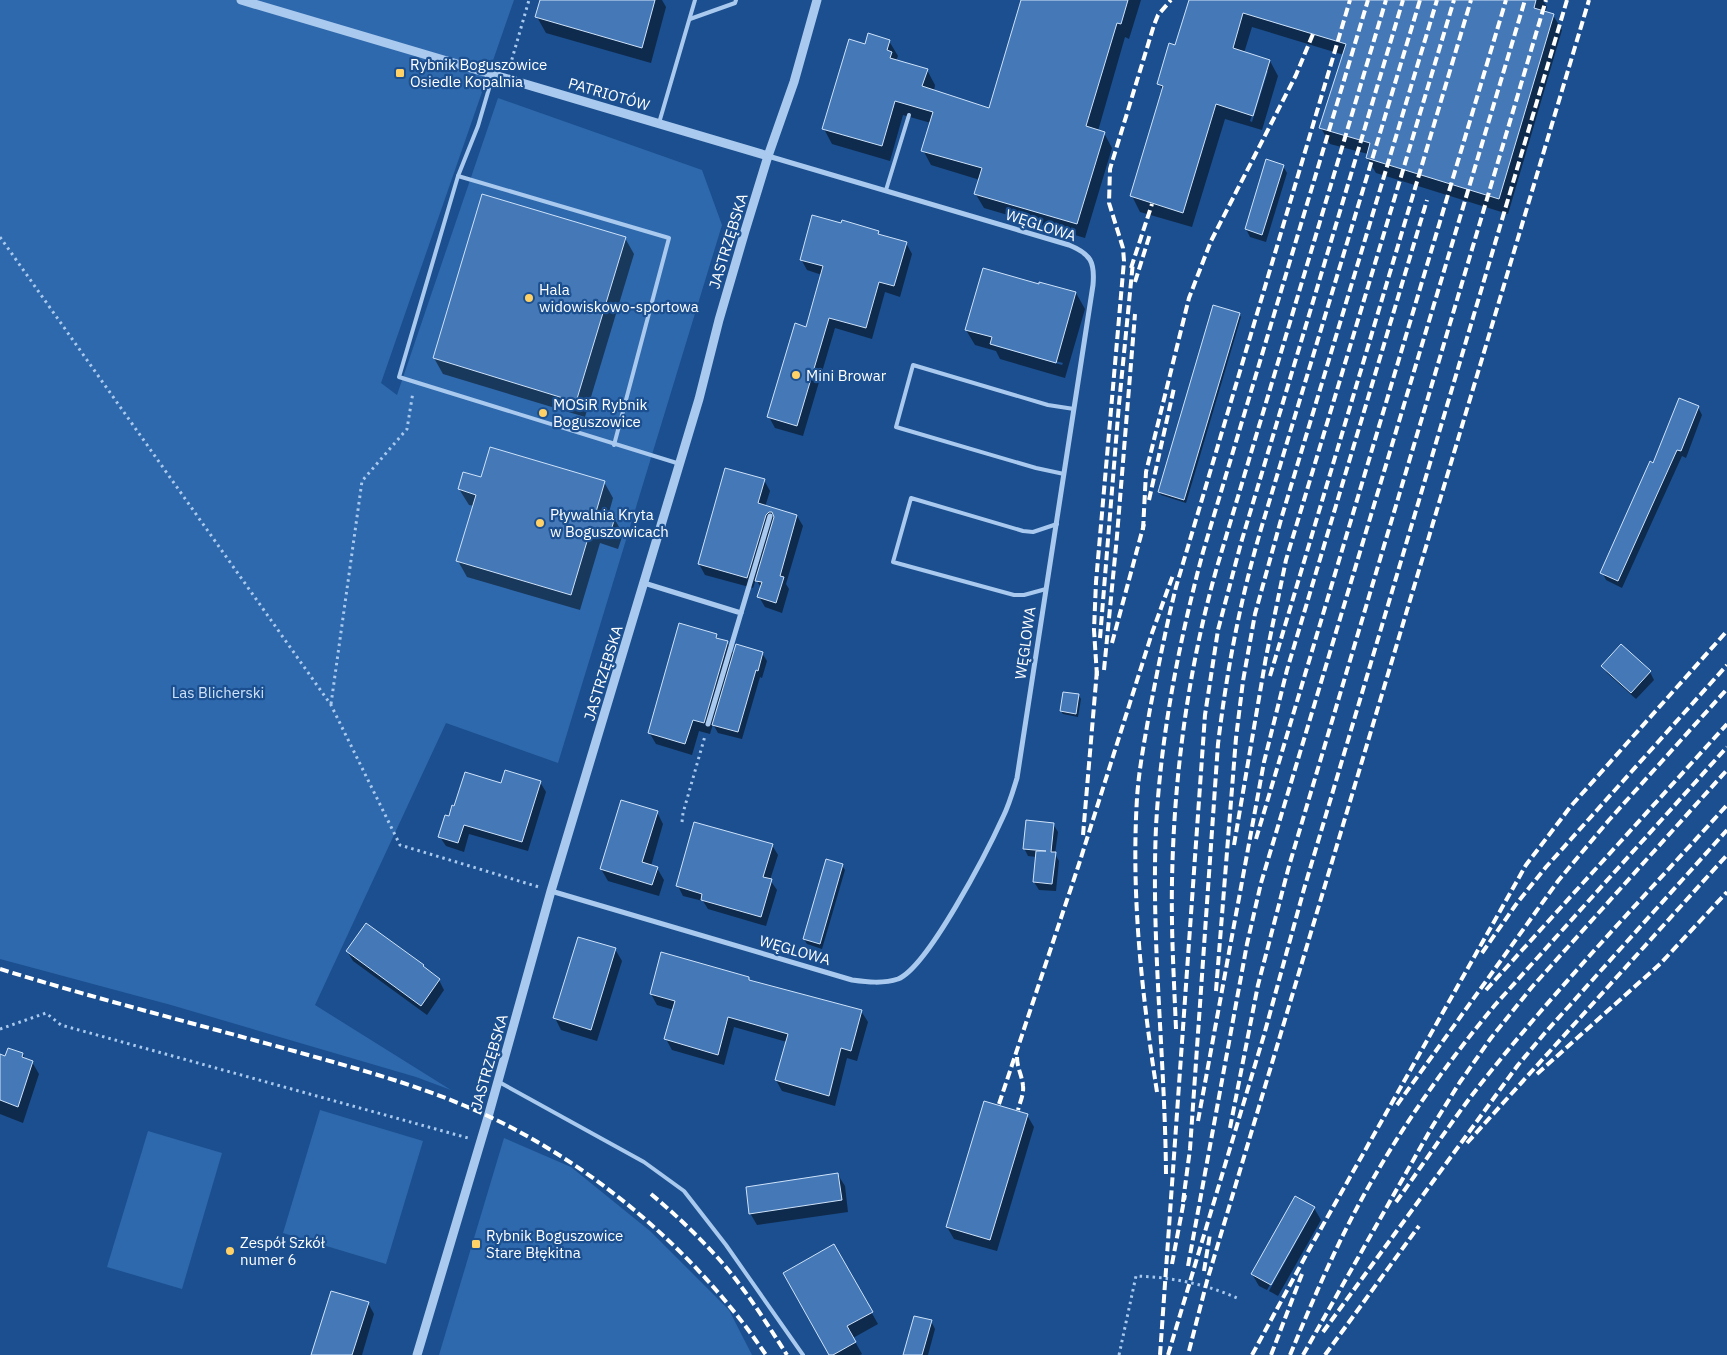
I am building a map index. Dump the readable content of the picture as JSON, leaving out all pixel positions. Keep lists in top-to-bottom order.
{
  "streets": {
    "street": ["PATRIOTÓW", "WĘGLOWA", "JASTRZĘBSKA"]
  },
  "crossings": [
    ["PATRIOTÓW", "WĘGLOWA"],
    ["PATRIOTÓW", "JASTRZĘBSKA"],
    ["WĘGLOWA", "JASTRZĘBSKA"]
  ],
  "parks": ["Las Blicherski"],
  "places": {
    "transit": ["Rybnik Boguszowice Osiedle Kopalnia", "Rybnik Boguszowice Stare Błękitna"],
    "other": [
      "Hala widowiskowo-sportowa",
      "Mini Browar",
      "MOSiR Rybnik Boguszowice",
      "Pływalnia Kryta w Boguszowicach",
      "Zespół Szkół numer 6"
    ]
  }
}
